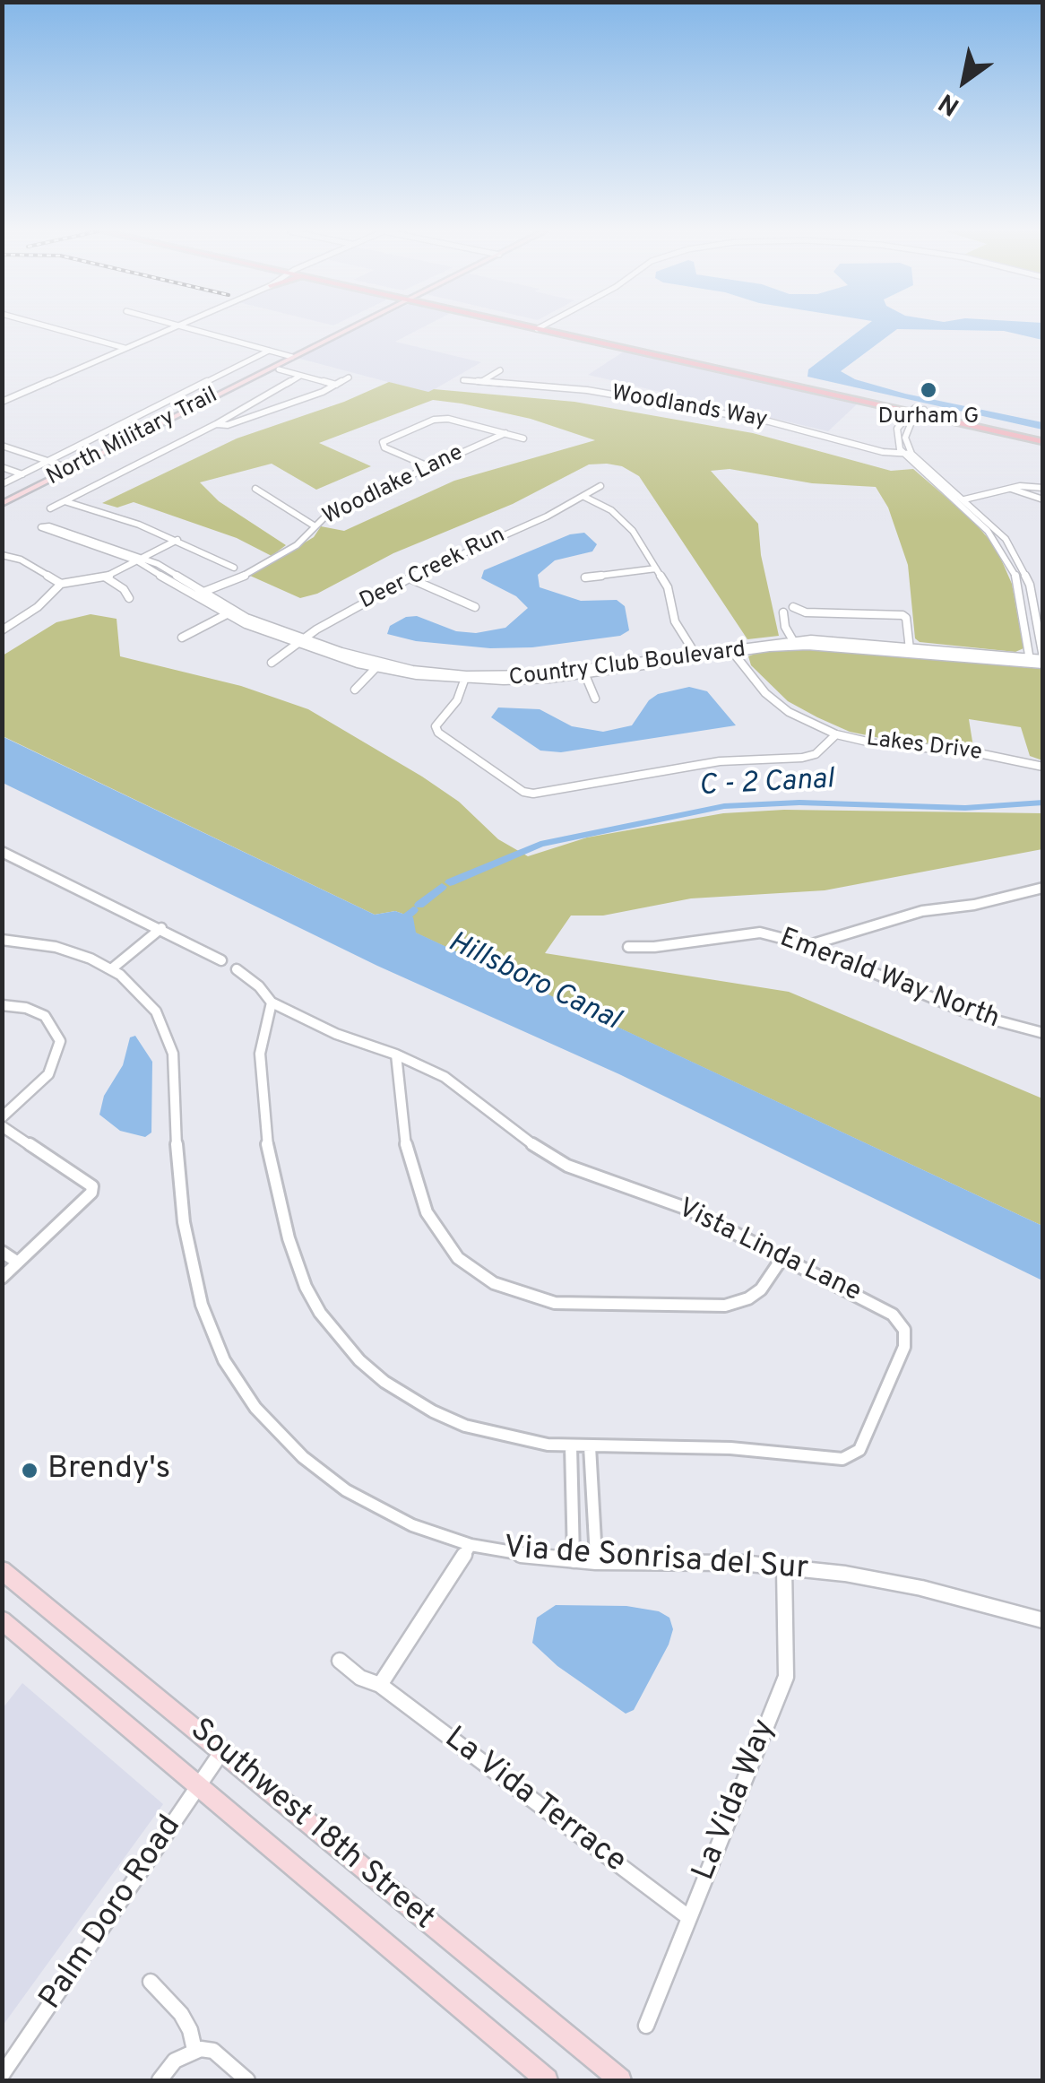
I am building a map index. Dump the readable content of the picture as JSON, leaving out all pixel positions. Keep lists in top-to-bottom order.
{
  "streets": {
    "street": [
      "Woodlands Way",
      "North Military Trail",
      "Woodlake Lane",
      "Deer Creek Run",
      "Country Club Boulevard",
      "Lakes Drive",
      "Emerald Way North",
      "Vista Linda Lane",
      "Via de Sonrisa del Sur",
      "La Vida Way",
      "La Vida Terrace",
      "Southwest 18th Street",
      "Palm Doro Road"
    ]
  },
  "crossings": [
    ["Woodlake Lane", "Country Club Boulevard"],
    ["Deer Creek Run", "Country Club Boulevard"],
    ["Country Club Boulevard", "Lakes Drive"],
    ["Via de Sonrisa del Sur", "La Vida Way"],
    ["La Vida Way", "La Vida Terrace"],
    ["Southwest 18th Street", "Palm Doro Road"]
  ],
  "water": ["C - 2 Canal", "Hillsboro Canal"],
  "places": ["Durham G", "Brendy's"],
  "north": "bottom left"
}
